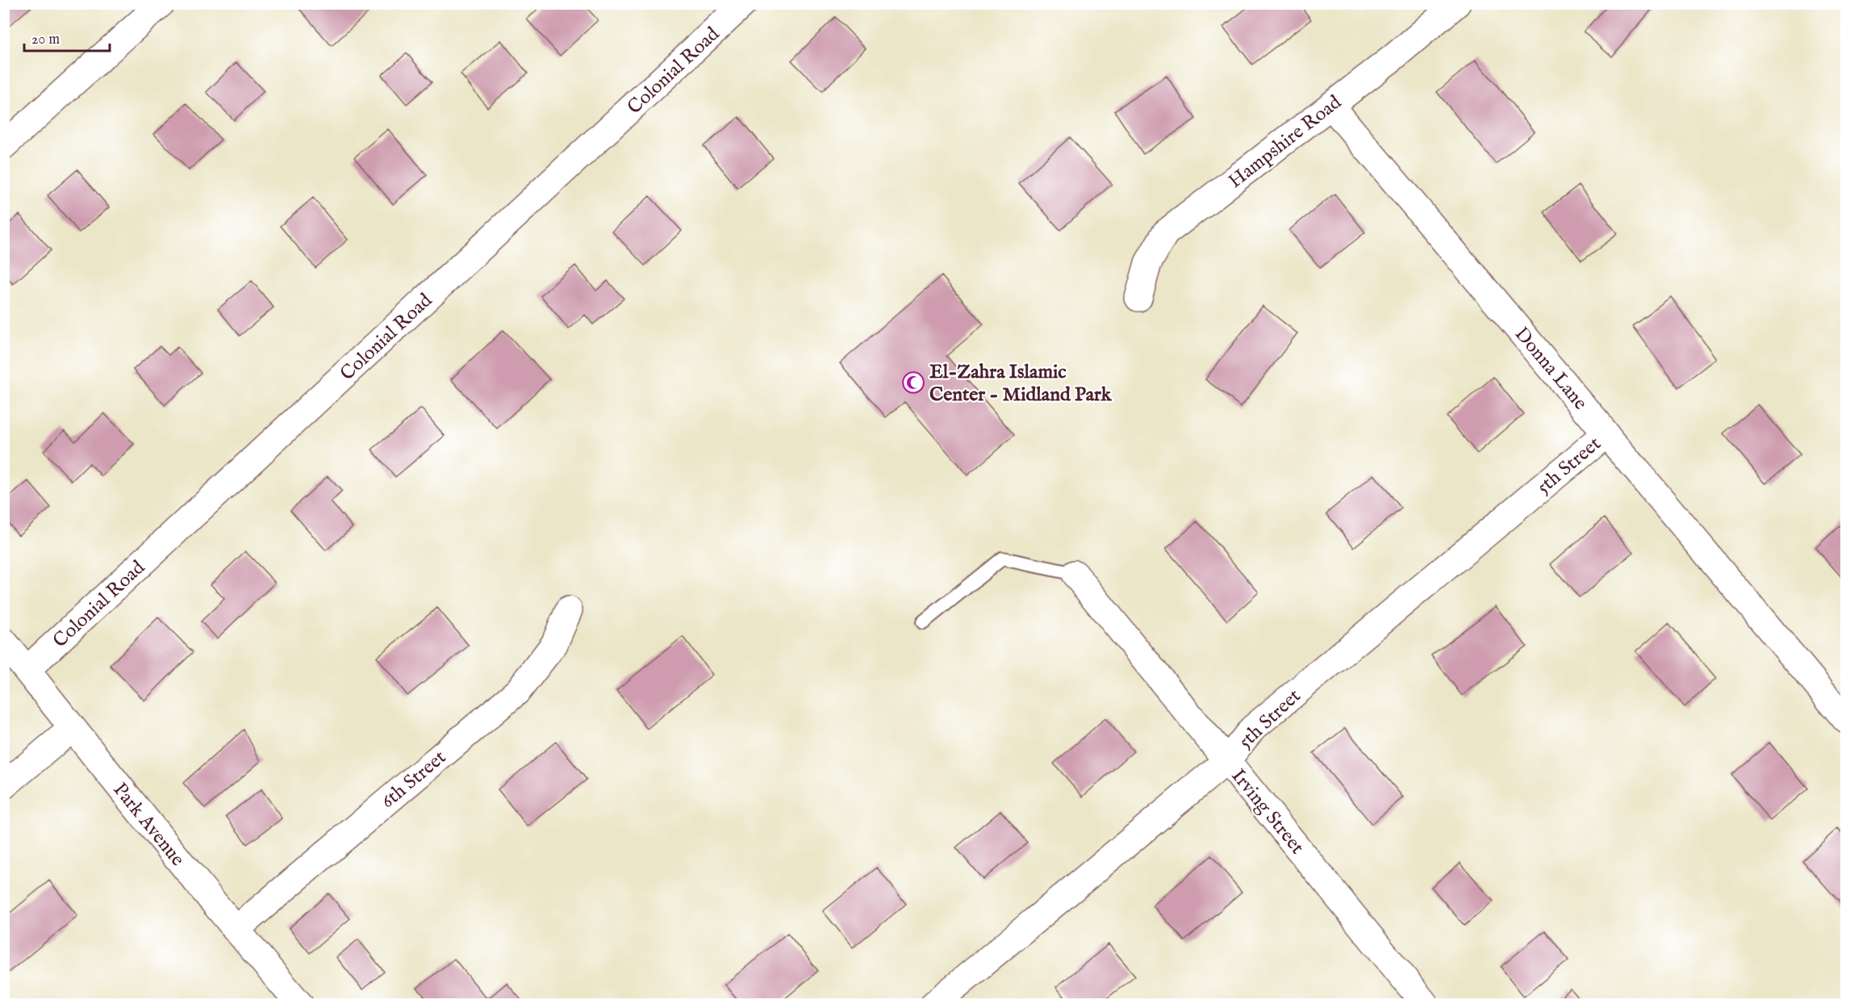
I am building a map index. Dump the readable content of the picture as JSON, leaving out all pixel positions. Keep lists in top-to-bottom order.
{
  "streets": {
    "street": [
      "Colonial Road",
      "Hampshire Road",
      "Donna Lane",
      "5th Street",
      "6th Street",
      "Irving Street",
      "Park Avenue"
    ]
  },
  "crossings": [
    ["Colonial Road", "Park Avenue"],
    ["Hampshire Road", "Donna Lane"],
    ["Donna Lane", "5th Street"],
    ["5th Street", "Irving Street"],
    ["6th Street", "Park Avenue"]
  ],
  "places": {
    "mosque": ["El-Zahra Islamic Center - Midland Park"]
  },
  "scale_bar": "20 m"
}
